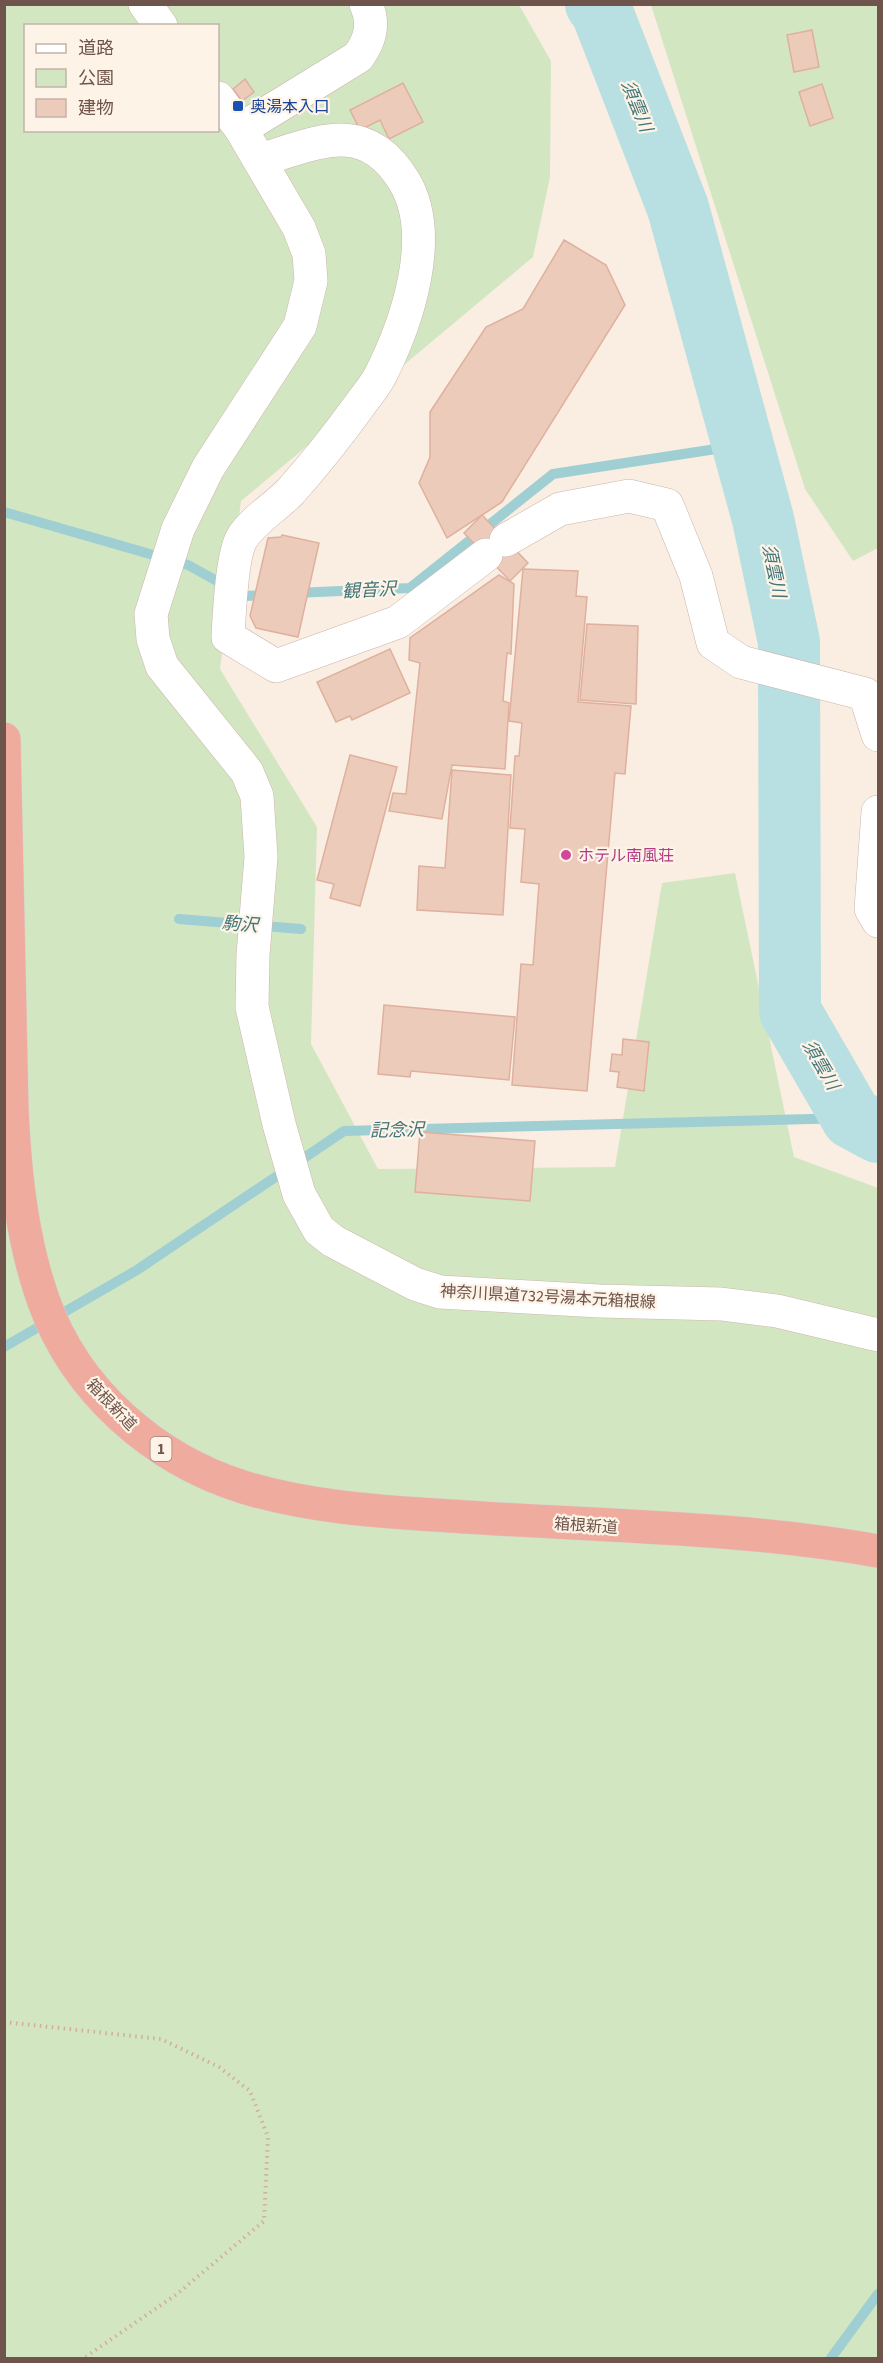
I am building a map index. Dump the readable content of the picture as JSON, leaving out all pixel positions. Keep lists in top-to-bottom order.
{
  "streets": {
    "highway": ["箱根新道", "1"],
    "main road": ["神奈川県道732号湯本元箱根線"]
  },
  "water": [
    "須雲川",
    "観音沢",
    "駒沢",
    "記念沢"
  ],
  "places": {
    "transit": ["奥湯本入口"],
    "other": ["ホテル南風荘"]
  },
  "legend": ["道路", "公園", "建物"]
}
